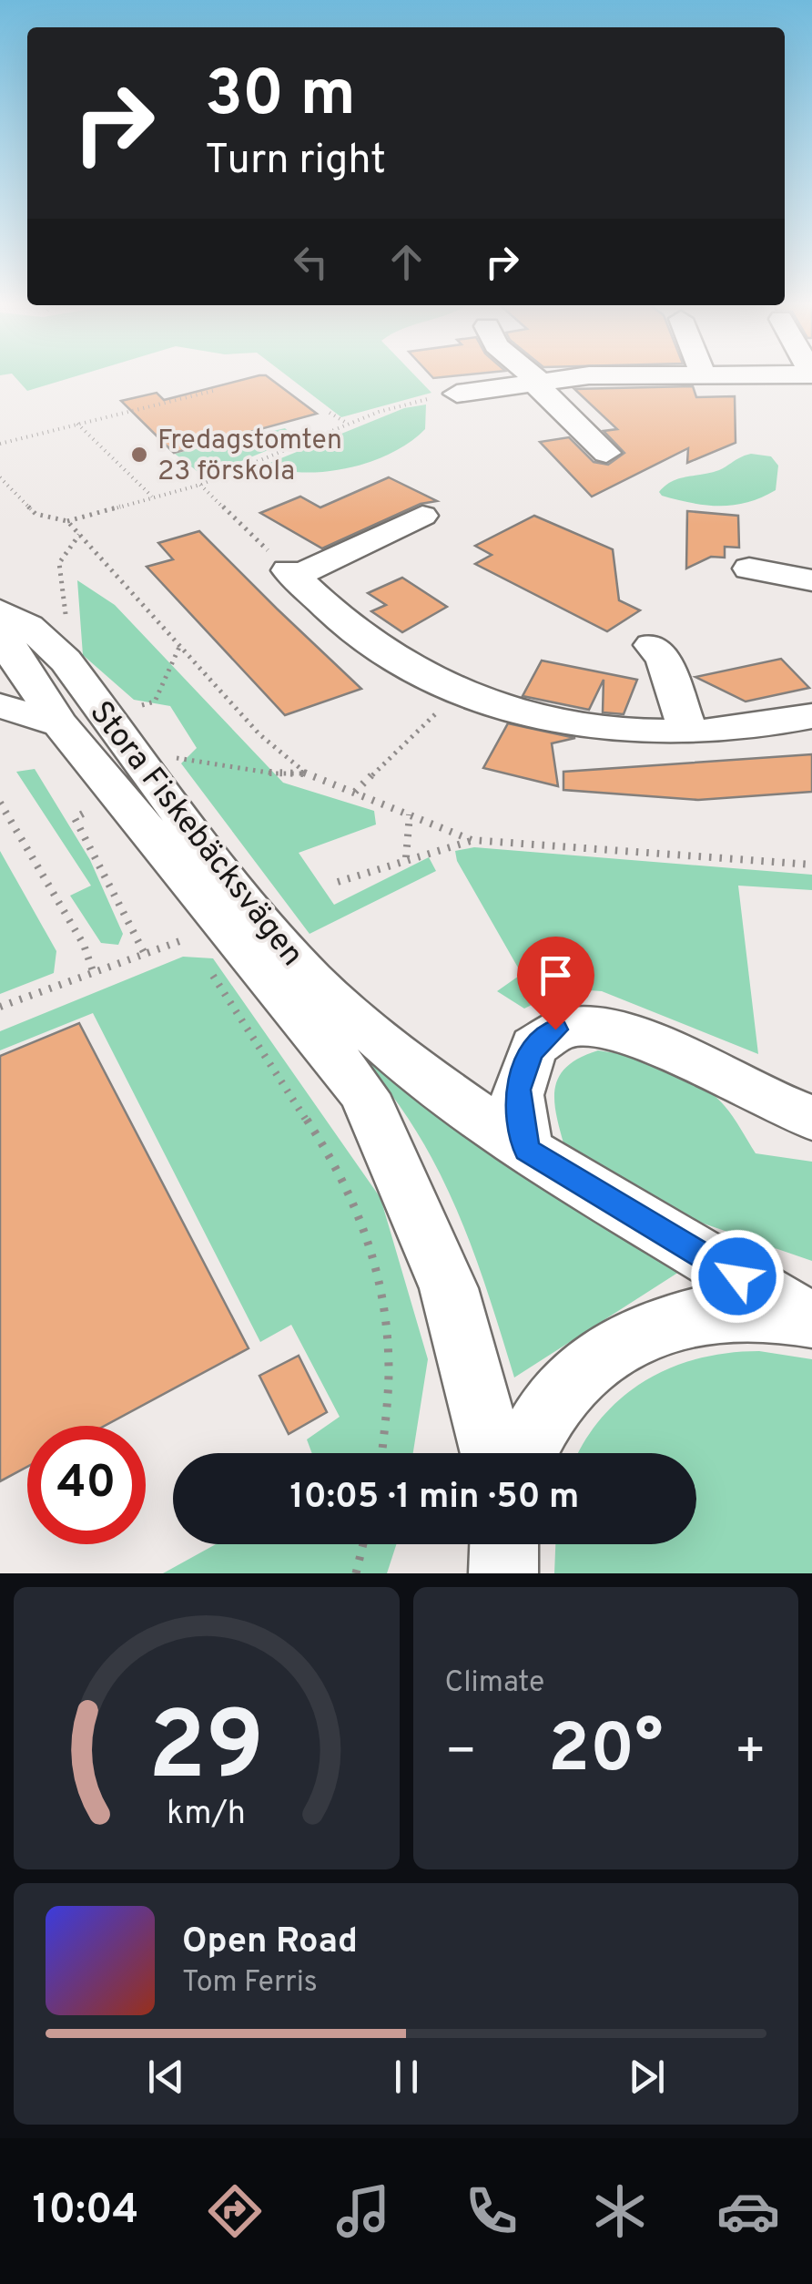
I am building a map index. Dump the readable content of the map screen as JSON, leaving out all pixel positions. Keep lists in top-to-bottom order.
{
  "streets": {
    "street": ["Stora Fiskebäcksvägen"]
  },
  "places": ["Fredagstomten 23 förskola"],
  "page": {
    "turn": ["30 m", "Turn right"],
    "limit": "40",
    "trip": "10:05 · 1 min · 50 m",
    "tile": "Climate",
    "heat": ["−", "20°", "+"],
    "song": ["Open Road", "Tom Ferris"],
    "tabs": "10:04",
    "gauge": ["29", "km/h"]
  }
}
